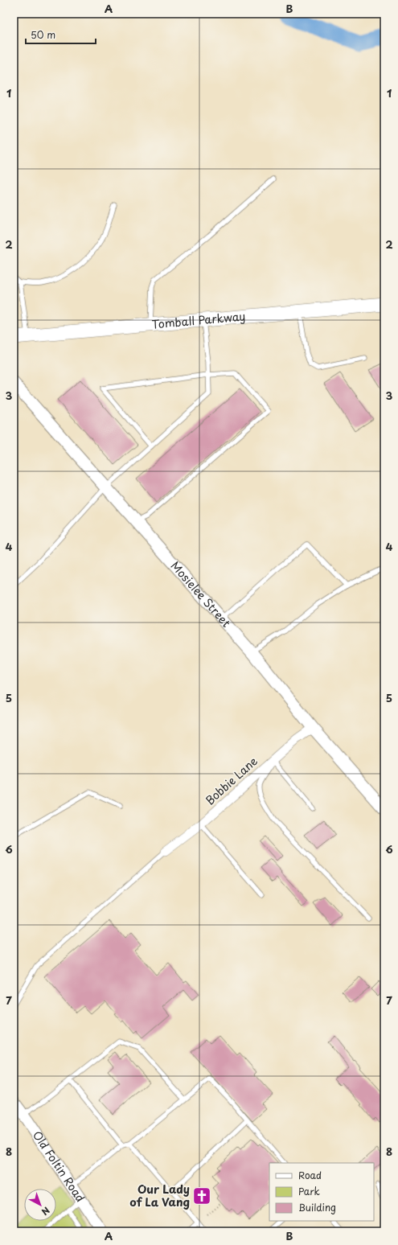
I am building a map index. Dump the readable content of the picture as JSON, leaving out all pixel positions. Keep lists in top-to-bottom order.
{
  "streets": {
    "main road": ["Tomball Parkway"],
    "street": ["Mosielee Street", "Bobbie Lane", "Old Foltin Road"]
  },
  "crossings": [
    ["Mosielee Street", "Bobbie Lane"]
  ],
  "places": {
    "church": ["Our Lady of La Vang"]
  },
  "legend": ["Road", "Park", "Building"],
  "scale_bar": "50 m",
  "north": "bottom right",
  "grid": {
    "columns": ["A", "B"],
    "rows": [
      "1",
      "2",
      "3",
      "4",
      "5",
      "6",
      "7",
      "8"
    ]
  }
}
